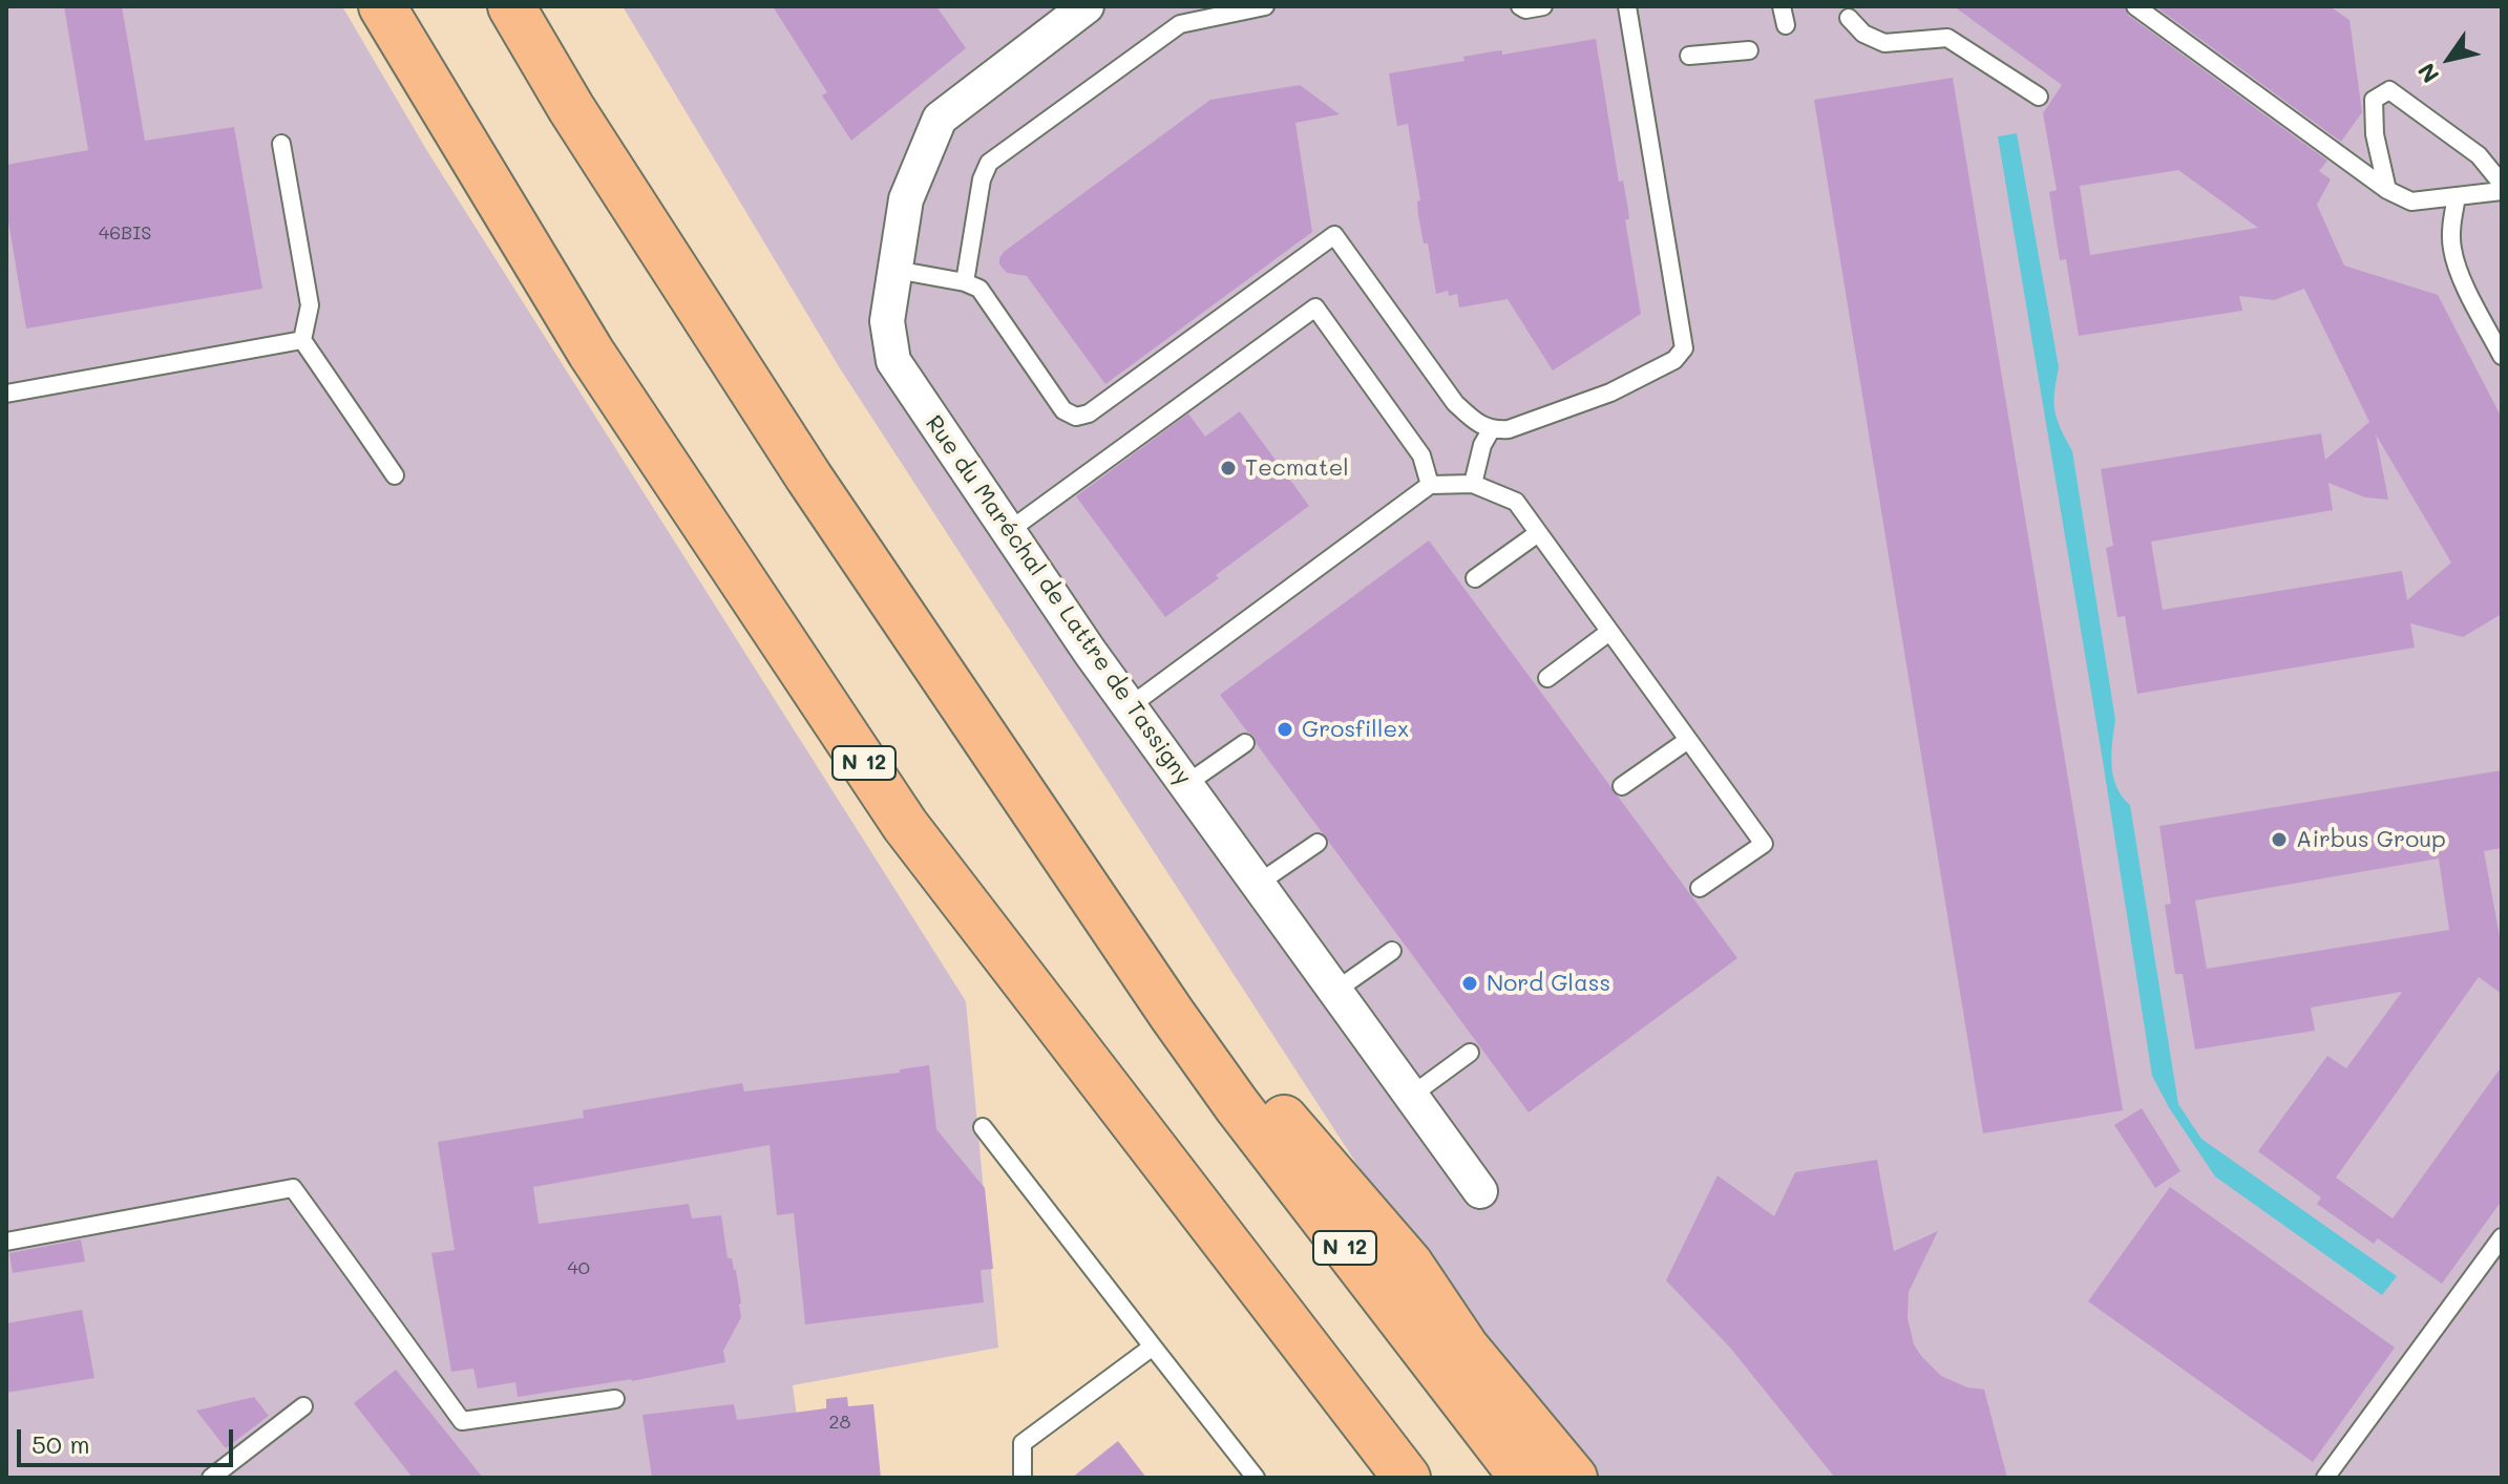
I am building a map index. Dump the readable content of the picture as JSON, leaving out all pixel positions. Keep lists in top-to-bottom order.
{
  "streets": {
    "highway": ["N 12"],
    "street": ["Rue du Maréchal de Lattre de Tassigny"]
  },
  "places": [
    "Tecmatel",
    "Grosfillex",
    "Airbus Group",
    "Nord Glass"
  ],
  "house_numbers": ["46BIS", "40", "28"],
  "scale_bar": "50 m",
  "north": "bottom left"
}
